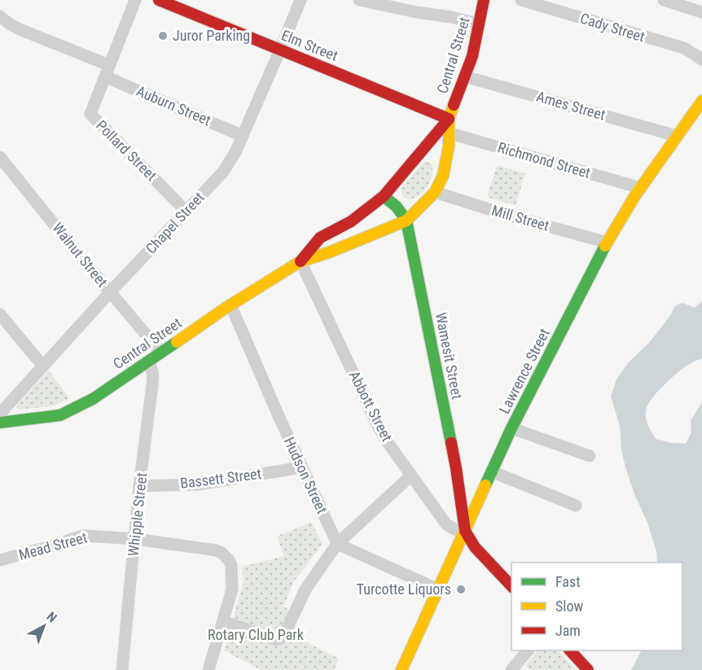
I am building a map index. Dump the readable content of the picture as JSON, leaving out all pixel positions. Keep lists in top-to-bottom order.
{
  "streets": {
    "street": [
      "Cady Street",
      "Elm Street",
      "Central Street",
      "Auburn Street",
      "Ames Street",
      "Pollard Street",
      "Richmond Street",
      "Mill Street",
      "Chapel Street",
      "Walnut Street",
      "Wamesit Street",
      "Lawrence Street",
      "Abbott Street",
      "Hudson Street",
      "Bassett Street",
      "Whipple Street",
      "Mead Street"
    ]
  },
  "crossings": [
    ["Elm Street", "Central Street"],
    ["Elm Street", "Chapel Street"],
    ["Central Street", "Ames Street"],
    ["Central Street", "Richmond Street"],
    ["Central Street", "Mill Street"],
    ["Central Street", "Walnut Street"],
    ["Central Street", "Wamesit Street"],
    ["Central Street", "Abbott Street"],
    ["Central Street", "Hudson Street"],
    ["Central Street", "Whipple Street"],
    ["Auburn Street", "Pollard Street"],
    ["Auburn Street", "Chapel Street"],
    ["Ames Street", "Lawrence Street"],
    ["Pollard Street", "Chapel Street"],
    ["Richmond Street", "Lawrence Street"],
    ["Mill Street", "Lawrence Street"],
    ["Chapel Street", "Walnut Street"],
    ["Wamesit Street", "Lawrence Street"],
    ["Wamesit Street", "Abbott Street"],
    ["Lawrence Street", "Abbott Street"],
    ["Hudson Street", "Bassett Street"],
    ["Bassett Street", "Whipple Street"],
    ["Whipple Street", "Mead Street"]
  ],
  "parks": ["Rotary Club Park"],
  "places": ["Juror Parking", "Turcotte Liquors"],
  "legend": ["Fast", "Slow", "Jam"],
  "north": "top right"
}
